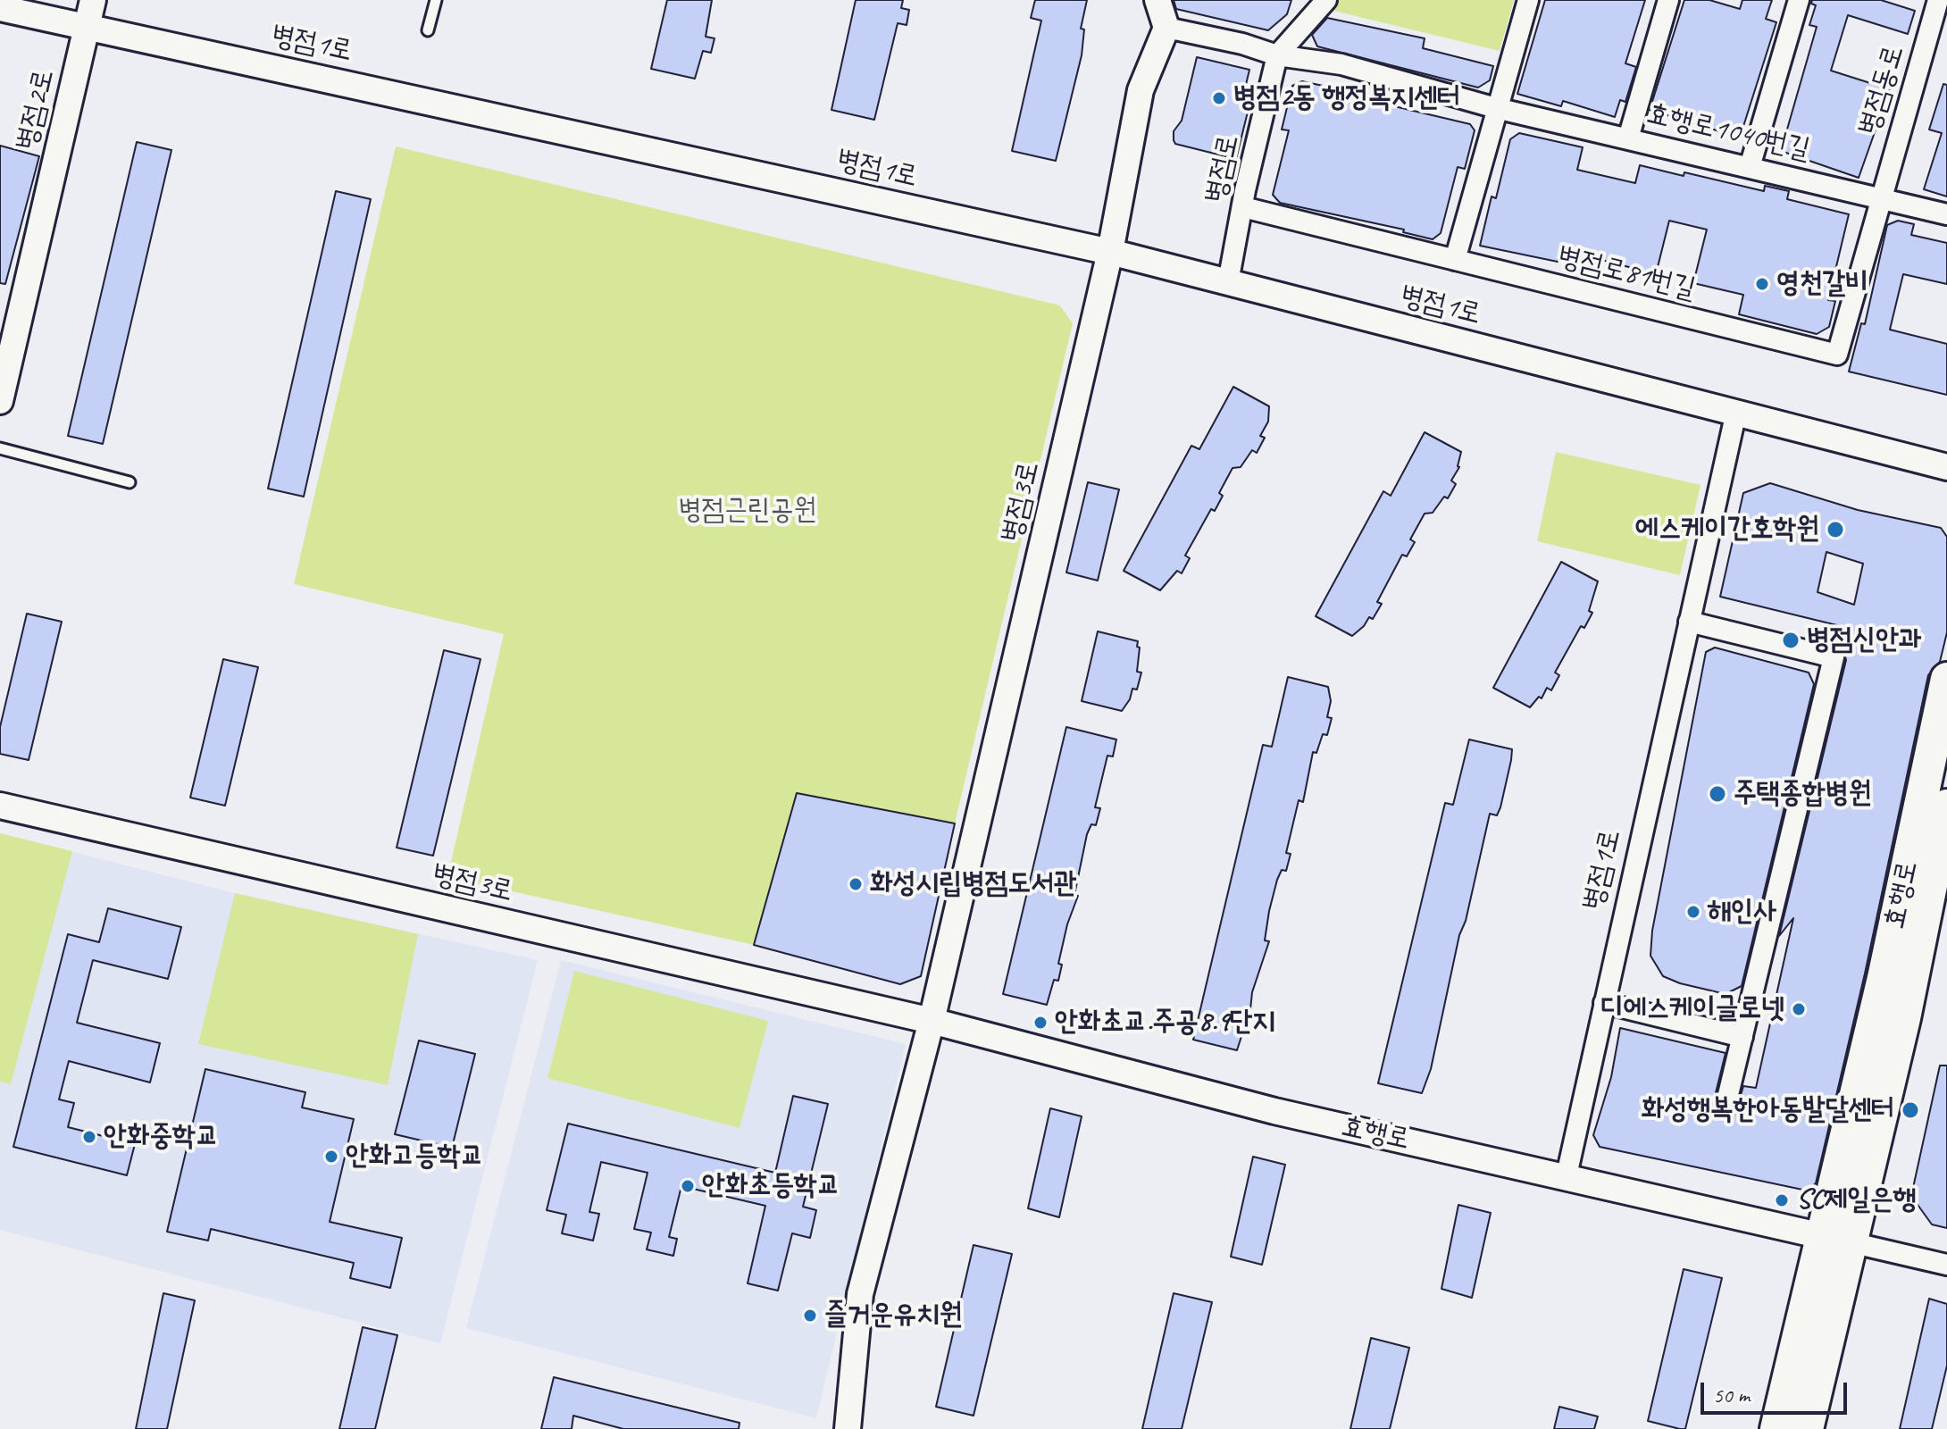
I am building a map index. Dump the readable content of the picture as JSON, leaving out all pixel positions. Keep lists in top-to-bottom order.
{
  "streets": {
    "main road": ["효행로"],
    "street": [
      "병점1로",
      "병점동로",
      "병점2로",
      "효행로1040번길",
      "병점로",
      "병점로81번길",
      "병점3로"
    ]
  },
  "crossings": [
    ["병점1로", "병점2로"],
    ["병점1로", "병점로"],
    ["병점1로", "병점3로"],
    ["병점1로", "효행로"],
    ["병점동로", "효행로1040번길"],
    ["병점동로", "병점로81번길"],
    ["효행로1040번길", "병점로"],
    ["효행로1040번길", "병점로81번길"],
    ["효행로1040번길", "병점3로"],
    ["병점로", "병점로81번길"],
    ["병점3로", "효행로"]
  ],
  "parks": ["병점근린공원"],
  "places": [
    "병점2동 행정복지센터",
    "영천갈비",
    "에스케이간호학원",
    "병점신안과",
    "주택종합병원",
    "화성시립병점도서관",
    "해인사",
    "디에스케이글로넷",
    "안화초교.주공8.9단지",
    "화성행복한아동발달센터",
    "안화중학교",
    "안화고등학교",
    "안화초등학교",
    "SC제일은행",
    "즐거운유치원"
  ],
  "scale_bar": "50 m"
}
